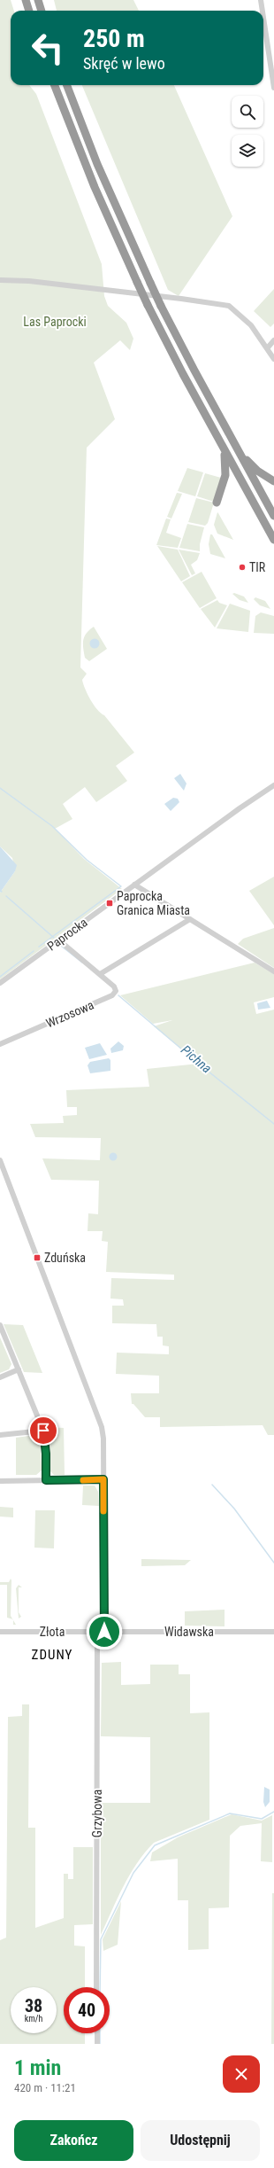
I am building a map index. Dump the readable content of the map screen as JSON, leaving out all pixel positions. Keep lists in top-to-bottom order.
{
  "streets": {
    "street": [
      "Paprocka",
      "Wrzosowa",
      "Złota",
      "Widawska",
      "Grzybowa"
    ]
  },
  "crossings": [
    ["Paprocka", "Wrzosowa"],
    ["Złota", "Widawska"],
    ["Złota", "Grzybowa"]
  ],
  "districts": ["ZDUNY"],
  "water": ["Pichna"],
  "parks": ["Las Paprocki"],
  "places": {
    "other": ["TIR"],
    "transit": ["Paprocka Granica Miasta", "Zduńska"]
  },
  "page": {
    "turn": ["250 m", "Skręć w lewo"],
    "speed": "38 km/h",
    "limit": "40",
    "heading": ["1 min", "420 m · 11:21"],
    "buttons": ["Zakończ", "Udostępnij"]
  }
}
